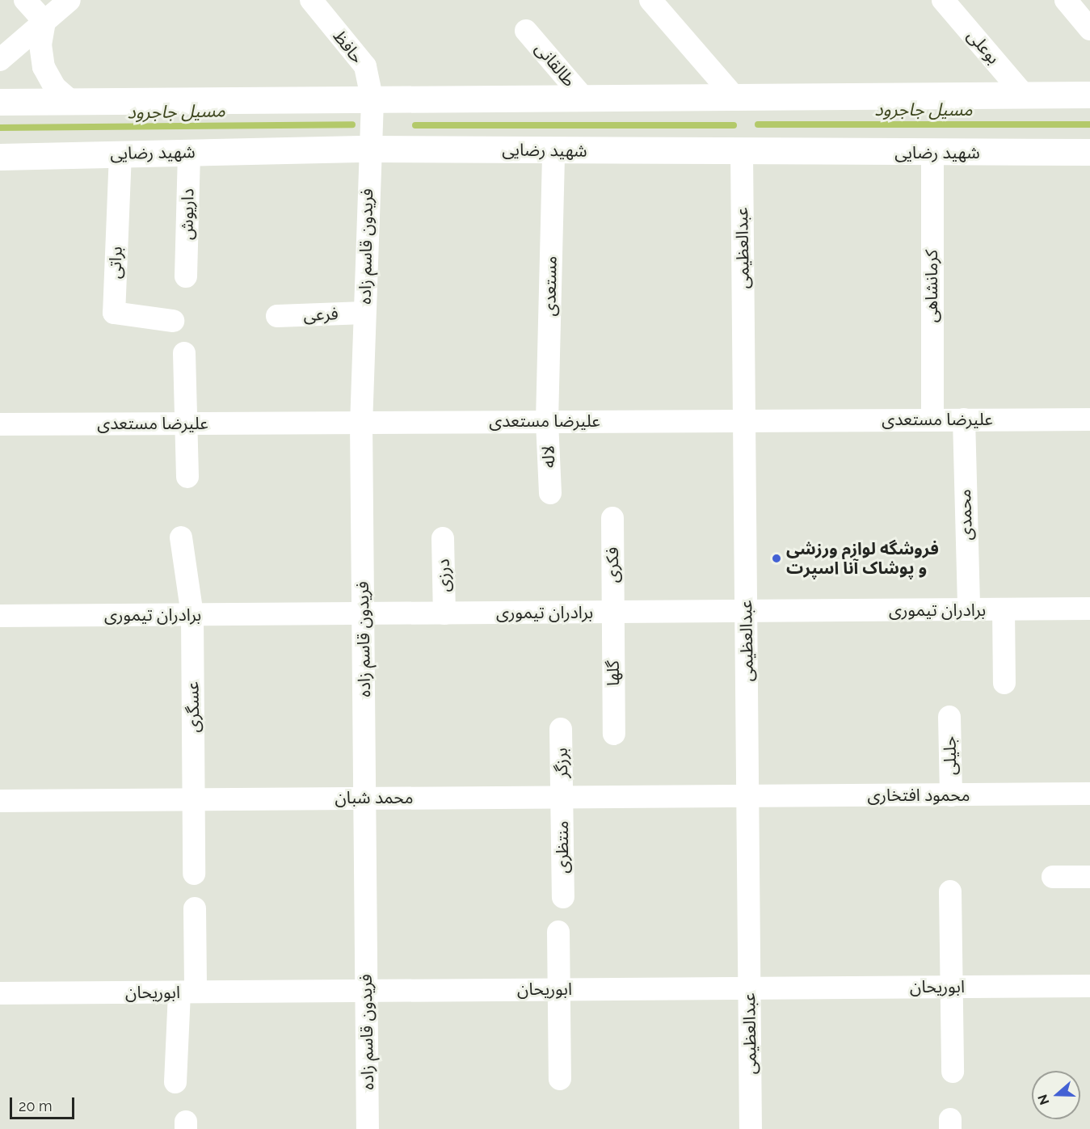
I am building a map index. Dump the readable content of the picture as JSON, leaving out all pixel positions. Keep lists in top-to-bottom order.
{
  "streets": {
    "main road": ["شهید رضایی"],
    "street": [
      "حافظ",
      "بوعلی",
      "طالقانی",
      "داریوش",
      "فریدون قاسم زاده",
      "عبدالعظیمی",
      "براتی",
      "مستعدی",
      "کرمانشاهی",
      "فرعی",
      "علیرضا مستعدی",
      "لاله",
      "محمدی",
      "فکری",
      "درزی",
      "برادران تیموری",
      "گلها",
      "عسگری",
      "جلیلی",
      "برزگر",
      "محمود افتخاری",
      "محمد شبان",
      "منتظری",
      "ابوریحان"
    ]
  },
  "crossings": [
    ["حافظ", "شهید رضایی"],
    ["حافظ", "فریدون قاسم زاده"],
    ["شهید رضایی", "داریوش"],
    ["شهید رضایی", "فریدون قاسم زاده"],
    ["شهید رضایی", "عبدالعظیمی"],
    ["شهید رضایی", "براتی"],
    ["شهید رضایی", "مستعدی"],
    ["شهید رضایی", "کرمانشاهی"],
    ["فریدون قاسم زاده", "فرعی"],
    ["فریدون قاسم زاده", "علیرضا مستعدی"],
    ["فریدون قاسم زاده", "برادران تیموری"],
    ["فریدون قاسم زاده", "محمد شبان"],
    ["فریدون قاسم زاده", "ابوریحان"],
    ["عبدالعظیمی", "علیرضا مستعدی"],
    ["عبدالعظیمی", "برادران تیموری"],
    ["عبدالعظیمی", "محمود افتخاری"],
    ["عبدالعظیمی", "محمد شبان"],
    ["عبدالعظیمی", "ابوریحان"],
    ["مستعدی", "علیرضا مستعدی"],
    ["مستعدی", "لاله"],
    ["کرمانشاهی", "علیرضا مستعدی"],
    ["علیرضا مستعدی", "لاله"],
    ["علیرضا مستعدی", "محمدی"],
    ["محمدی", "برادران تیموری"],
    ["فکری", "برادران تیموری"],
    ["فکری", "گلها"],
    ["درزی", "برادران تیموری"],
    ["برادران تیموری", "گلها"],
    ["برادران تیموری", "عسگری"],
    ["عسگری", "محمد شبان"],
    ["جلیلی", "محمود افتخاری"],
    ["برزگر", "محمد شبان"],
    ["برزگر", "منتظری"],
    ["محمود افتخاری", "محمد شبان"],
    ["محمد شبان", "منتظری"]
  ],
  "water": ["مسیل جاجرود"],
  "places": ["فروشگه لوازم ورزشی و پوشاک آنا اسپرت"],
  "scale_bar": "20 m",
  "north": "left"
}
